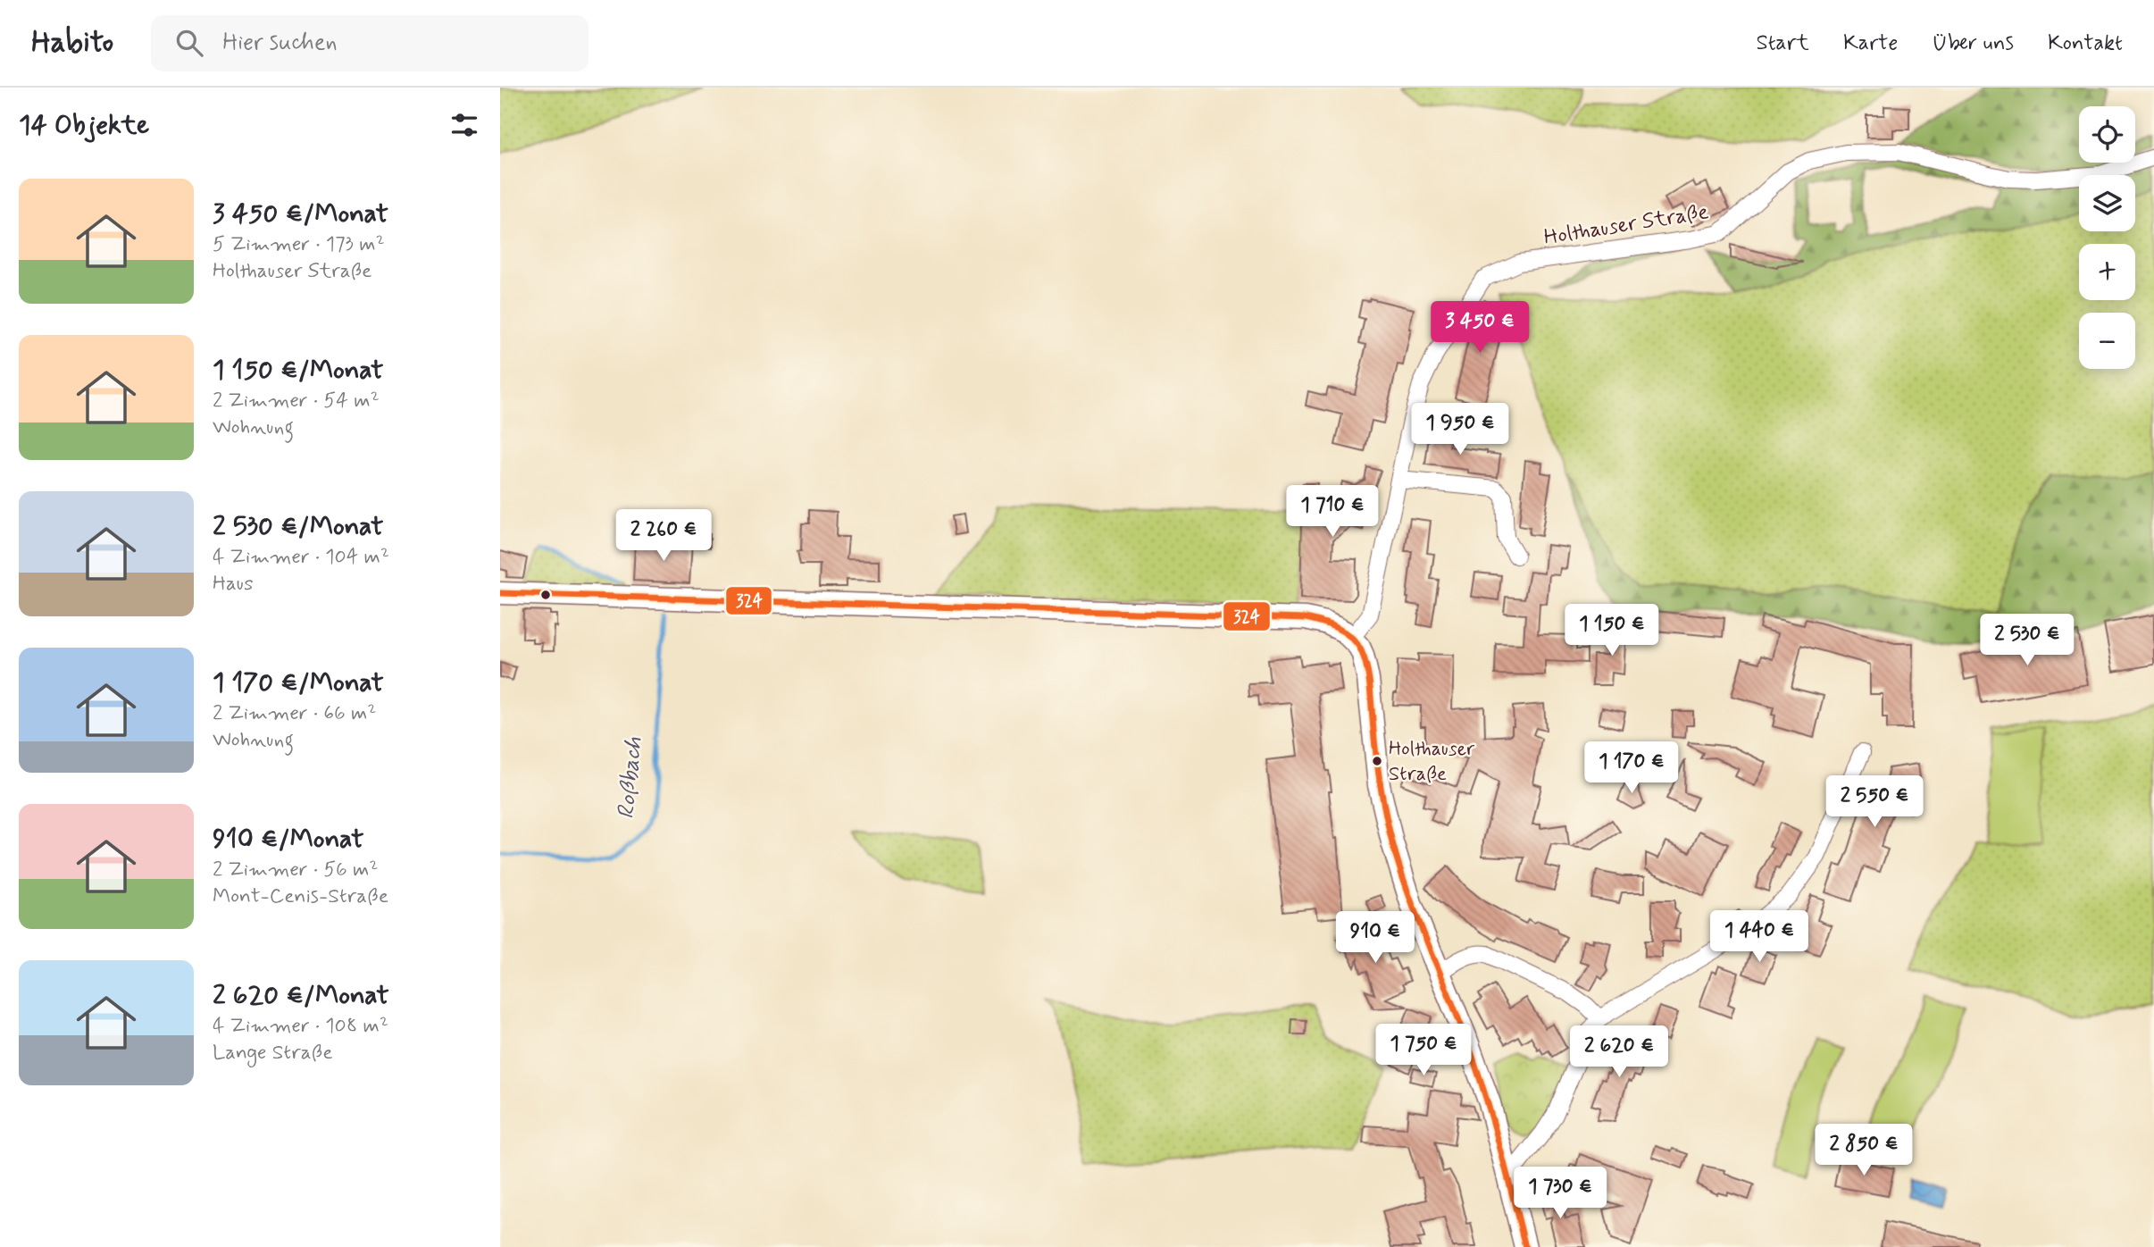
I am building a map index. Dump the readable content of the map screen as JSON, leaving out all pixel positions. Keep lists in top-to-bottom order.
{
  "streets": {
    "street": ["Holthauser Straße"]
  },
  "water": ["Roßbach"],
  "places": ["Holthauser Straße"],
  "lines": ["transit line 324"],
  "page": {
    "header": "Habito",
    "search": "Hier suchen",
    "nav": [
      "Start",
      "Karte",
      "Über uns",
      "Kontakt"
    ],
    "heading": "14 Objekte",
    "map_buttons": ["+", "−"],
    "list": [
      {
        "name": "3 450 €/Monat",
        "note": "5 Zimmer · 173 m² · Holthauser Straße"
      },
      {
        "name": "1 150 €/Monat",
        "note": "2 Zimmer · 54 m² · Wohnung"
      },
      {
        "name": "2 530 €/Monat",
        "note": "4 Zimmer · 104 m² · Haus"
      },
      {
        "name": "1 170 €/Monat",
        "note": "2 Zimmer · 66 m² · Wohnung"
      },
      {
        "name": "910 €/Monat",
        "note": "2 Zimmer · 56 m² · Mont-Cenis-Straße"
      },
      {
        "name": "2 620 €/Monat",
        "note": "4 Zimmer · 108 m² · Lange Straße"
      }
    ],
    "price": [
      "3 450 €",
      "1 950 €",
      "1 710 €",
      "2 260 €",
      "1 150 €",
      "2 530 €",
      "1 170 €",
      "2 550 €",
      "1 440 €",
      "910 €",
      "1 750 €",
      "2 620 €",
      "2 850 €",
      "1 730 €"
    ]
  }
}
